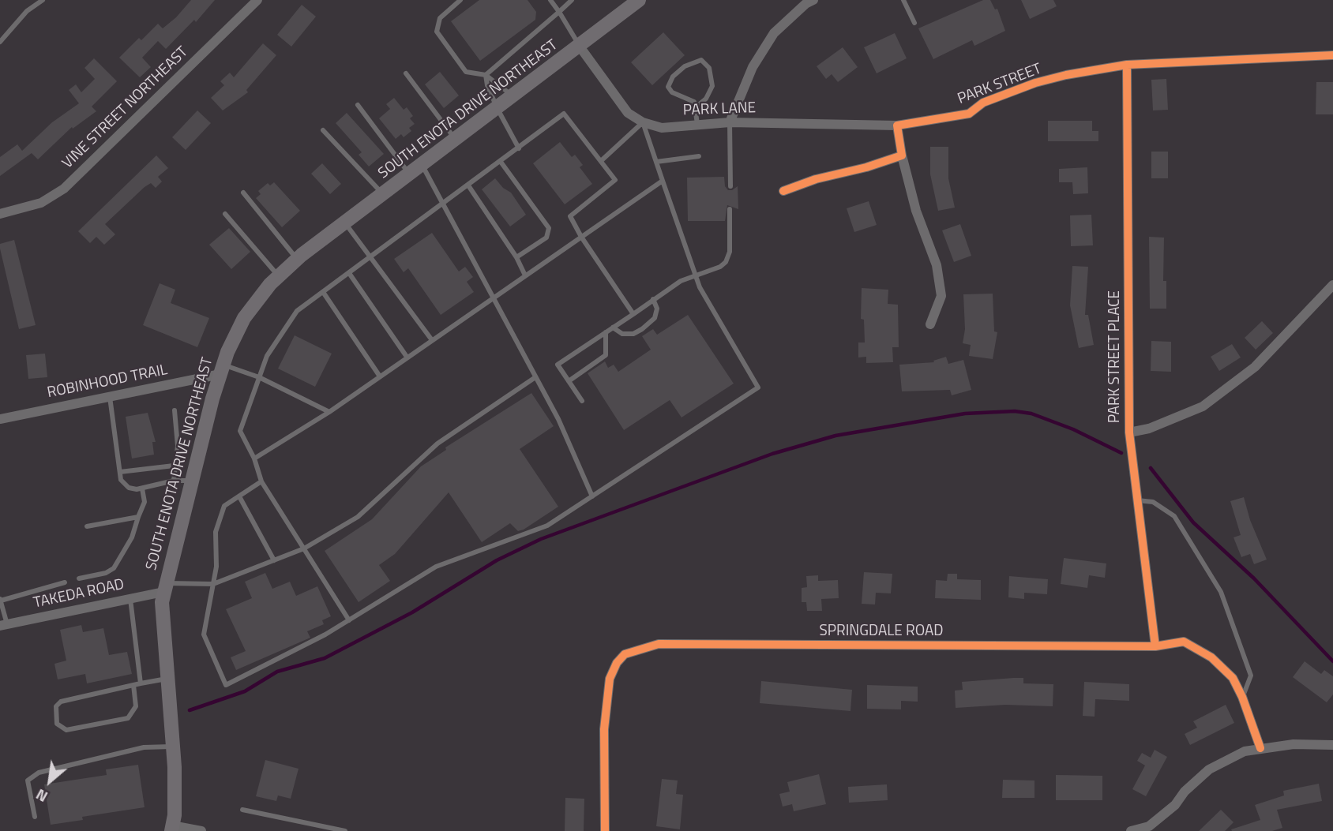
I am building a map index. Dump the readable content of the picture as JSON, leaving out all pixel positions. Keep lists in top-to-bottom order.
{
  "streets": {
    "main road": ["SOUTH ENOTA DRIVE NORTHEAST"],
    "street": [
      "PARK STREET",
      "VINE STREET NORTHEAST",
      "PARK LANE",
      "PARK STREET PLACE",
      "ROBINHOOD TRAIL",
      "TAKEDA ROAD",
      "SPRINGDALE ROAD"
    ]
  },
  "crossings": [
    ["PARK STREET", "PARK LANE"],
    ["PARK STREET", "PARK STREET PLACE"],
    ["SOUTH ENOTA DRIVE NORTHEAST", "PARK LANE"],
    ["SOUTH ENOTA DRIVE NORTHEAST", "ROBINHOOD TRAIL"],
    ["SOUTH ENOTA DRIVE NORTHEAST", "TAKEDA ROAD"],
    ["PARK STREET PLACE", "SPRINGDALE ROAD"]
  ],
  "north": "bottom left"
}
